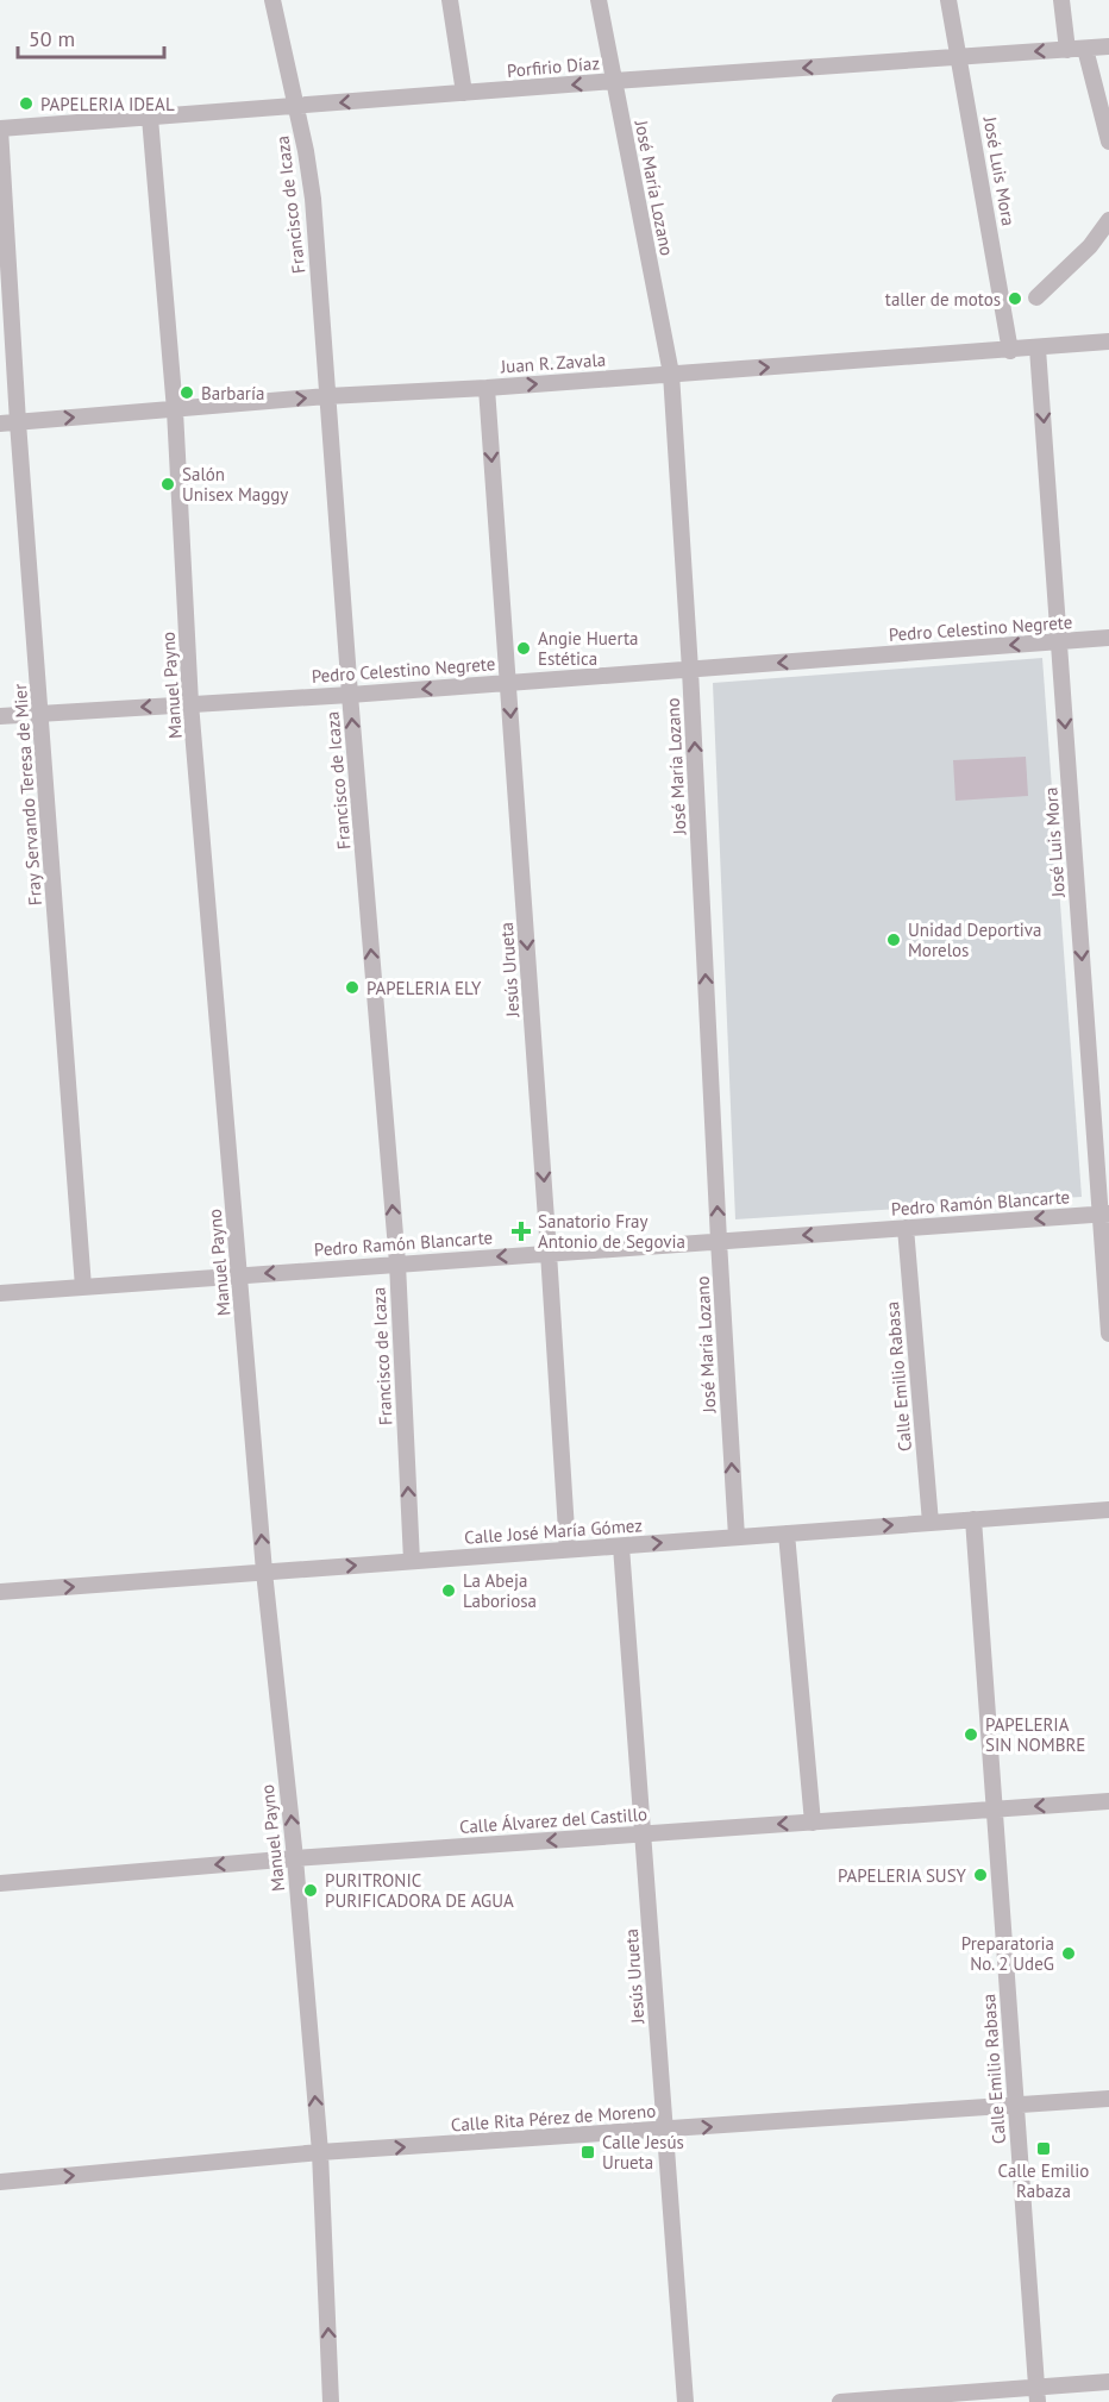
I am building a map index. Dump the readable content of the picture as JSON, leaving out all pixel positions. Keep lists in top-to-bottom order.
{
  "streets": {
    "street": [
      "Porfirio Díaz",
      "José Luis Mora",
      "José María Lozano",
      "Francisco de Icaza",
      "Juan R. Zavala",
      "Pedro Celestino Negrete",
      "Manuel Payno",
      "Fray Servando Teresa de Mier",
      "Jesús Urueta",
      "Pedro Ramón Blancarte",
      "Calle Emilio Rabasa",
      "Calle José María Gómez",
      "Calle Álvarez del Castillo",
      "Calle Rita Pérez de Moreno"
    ]
  },
  "crossings": [
    ["Porfirio Díaz", "José Luis Mora"],
    ["Porfirio Díaz", "José María Lozano"],
    ["Porfirio Díaz", "Francisco de Icaza"],
    ["Porfirio Díaz", "Manuel Payno"],
    ["Porfirio Díaz", "Fray Servando Teresa de Mier"],
    ["José Luis Mora", "Juan R. Zavala"],
    ["José Luis Mora", "Pedro Celestino Negrete"],
    ["José Luis Mora", "Pedro Ramón Blancarte"],
    ["José María Lozano", "Juan R. Zavala"],
    ["José María Lozano", "Pedro Celestino Negrete"],
    ["José María Lozano", "Pedro Ramón Blancarte"],
    ["José María Lozano", "Calle José María Gómez"],
    ["Francisco de Icaza", "Juan R. Zavala"],
    ["Francisco de Icaza", "Pedro Celestino Negrete"],
    ["Francisco de Icaza", "Pedro Ramón Blancarte"],
    ["Francisco de Icaza", "Calle José María Gómez"],
    ["Juan R. Zavala", "Manuel Payno"],
    ["Juan R. Zavala", "Fray Servando Teresa de Mier"],
    ["Juan R. Zavala", "Jesús Urueta"],
    ["Pedro Celestino Negrete", "Manuel Payno"],
    ["Pedro Celestino Negrete", "Fray Servando Teresa de Mier"],
    ["Pedro Celestino Negrete", "Jesús Urueta"],
    ["Manuel Payno", "Pedro Ramón Blancarte"],
    ["Manuel Payno", "Calle José María Gómez"],
    ["Manuel Payno", "Calle Álvarez del Castillo"],
    ["Manuel Payno", "Calle Rita Pérez de Moreno"],
    ["Fray Servando Teresa de Mier", "Pedro Ramón Blancarte"],
    ["Jesús Urueta", "Pedro Ramón Blancarte"],
    ["Jesús Urueta", "Calle José María Gómez"],
    ["Jesús Urueta", "Calle Álvarez del Castillo"],
    ["Jesús Urueta", "Calle Rita Pérez de Moreno"],
    ["Pedro Ramón Blancarte", "Calle Emilio Rabasa"],
    ["Calle Emilio Rabasa", "Calle José María Gómez"],
    ["Calle Emilio Rabasa", "Calle Álvarez del Castillo"],
    ["Calle Emilio Rabasa", "Calle Rita Pérez de Moreno"]
  ],
  "one_way": [
    "Porfirio Díaz",
    "José Luis Mora",
    "José María Lozano",
    "Francisco de Icaza",
    "Juan R. Zavala",
    "Pedro Celestino Negrete",
    "Manuel Payno",
    "Jesús Urueta",
    "Pedro Ramón Blancarte",
    "Calle José María Gómez",
    "Calle Álvarez del Castillo",
    "Calle Rita Pérez de Moreno"
  ],
  "places": {
    "other": [
      "PAPELERIA IDEAL",
      "taller de motos",
      "Barbaría",
      "Salón Unisex Maggy",
      "Angie Huerta Estética",
      "Unidad Deportiva Morelos",
      "PAPELERIA ELY",
      "La Abeja Laboriosa",
      "PAPELERIA SIN NOMBRE",
      "PAPELERIA SUSY",
      "PURITRONIC PURIFICADORA DE AGUA",
      "Preparatoria No. 2 UdeG"
    ],
    "health": ["Sanatorio Fray Antonio de Segovia"],
    "transit": ["Calle Emilio Rabaza", "Calle Jesús Urueta"]
  },
  "scale_bar": "50 m"
}
